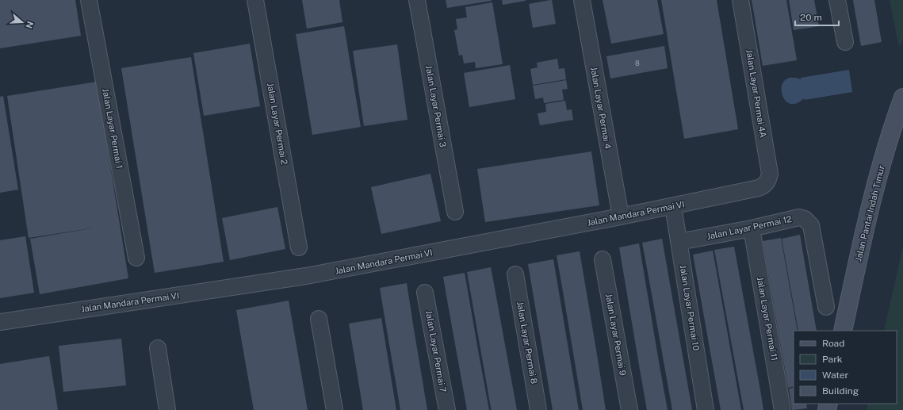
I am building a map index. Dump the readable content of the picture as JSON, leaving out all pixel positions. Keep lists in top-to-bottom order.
{
  "streets": {
    "street": [
      "Jalan Layar Permai 4A",
      "Jalan Layar Permai 3",
      "Jalan Layar Permai 4",
      "Jalan Layar Permai 2",
      "Jalan Layar Permai 1",
      "Jalan Mandara Permai VI",
      "Jalan Pantai Indah Timur",
      "Jalan Layar Permai 12",
      "Jalan Layar Permai 10",
      "Jalan Layar Permai 11",
      "Jalan Layar Permai 9",
      "Jalan Layar Permai 8",
      "Jalan Layar Permai 7"
    ]
  },
  "crossings": [
    ["Jalan Layar Permai 4A", "Jalan Mandara Permai VI"],
    ["Jalan Layar Permai 4", "Jalan Mandara Permai VI"],
    ["Jalan Mandara Permai VI", "Jalan Layar Permai 10"],
    ["Jalan Layar Permai 12", "Jalan Layar Permai 10"],
    ["Jalan Layar Permai 12", "Jalan Layar Permai 11"]
  ],
  "house_numbers": ["8"],
  "legend": [
    "Road",
    "Park",
    "Water",
    "Building"
  ],
  "scale_bar": "20 m",
  "north": "right"
}
